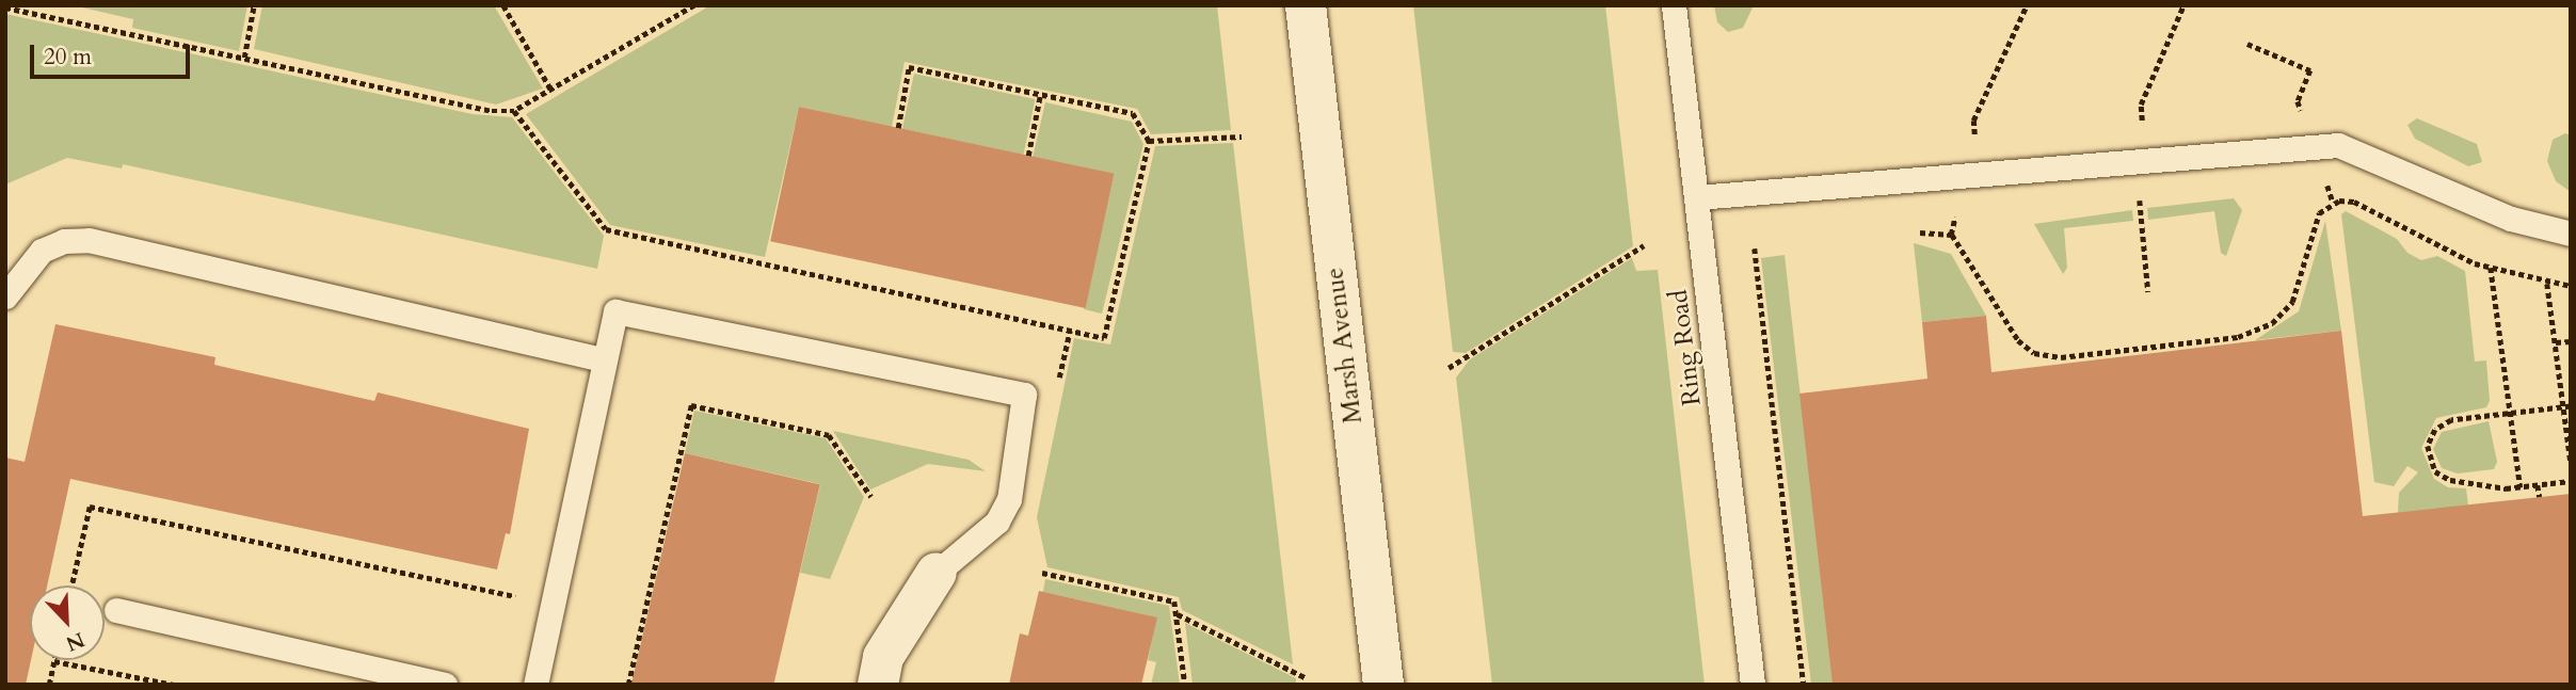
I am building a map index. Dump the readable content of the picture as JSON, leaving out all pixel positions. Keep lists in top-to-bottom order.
{
  "streets": {
    "street": ["Marsh Avenue"],
    "lane": ["Ring Road"]
  },
  "scale_bar": "20 m",
  "north": "bottom right"
}
